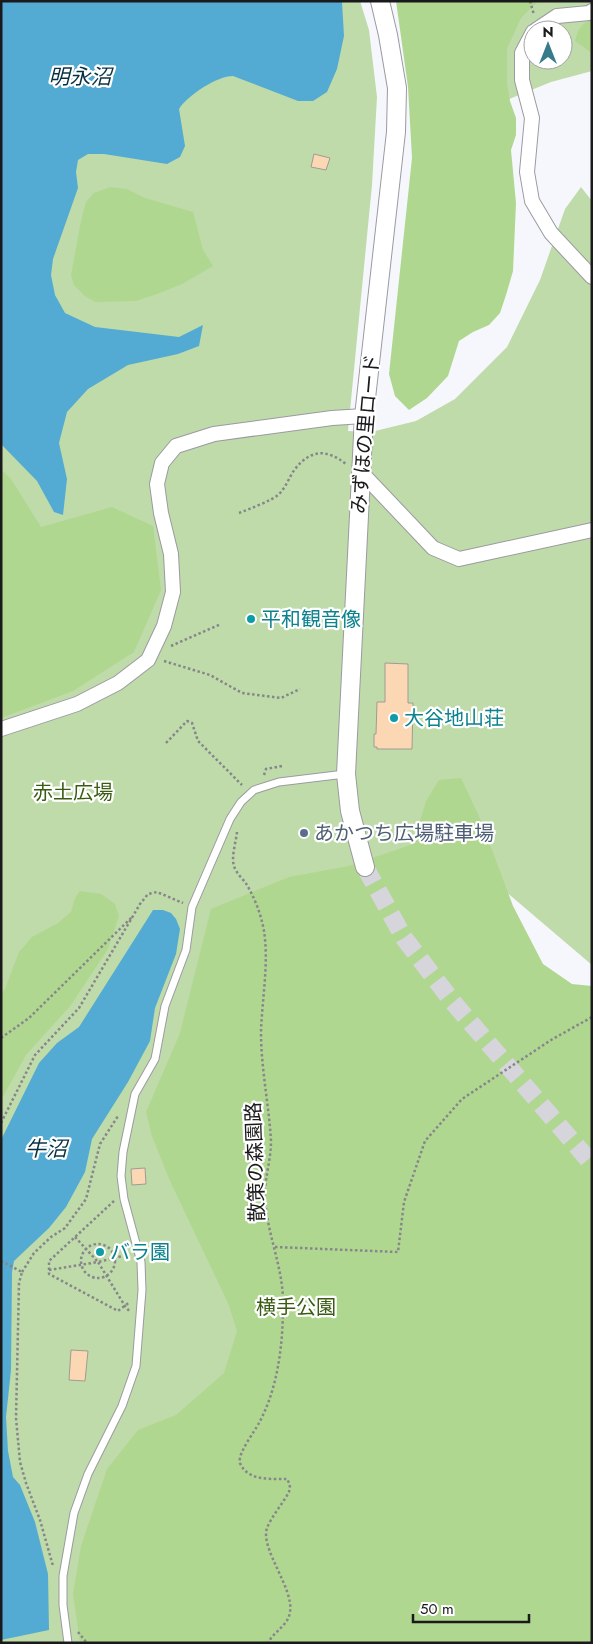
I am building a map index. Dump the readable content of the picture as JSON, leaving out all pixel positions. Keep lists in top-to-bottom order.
{
  "streets": {
    "street": ["みずほの里ロード"],
    "path": ["散策の森園路"]
  },
  "water": ["明永沼", "牛沼"],
  "parks": ["赤土広場", "横手公園"],
  "places": [
    "平和観音像",
    "大谷地山荘",
    "あかつち広場駐車場",
    "バラ園"
  ],
  "scale_bar": "50 m",
  "north": "top"
}
